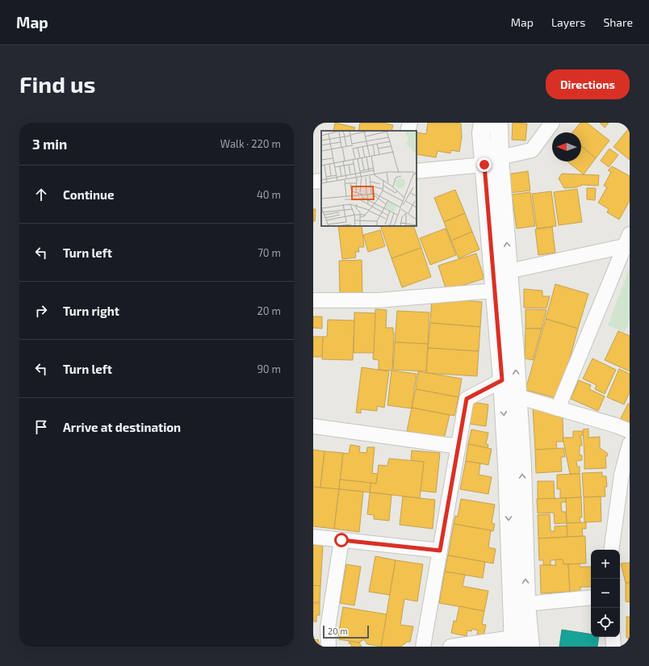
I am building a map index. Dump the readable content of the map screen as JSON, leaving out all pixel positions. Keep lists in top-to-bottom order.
{
  "scale_bar": "20 m",
  "north": "left",
  "page": {
    "header": "Map",
    "nav": ["Map", "Layers", "Share"],
    "buttons": "Directions",
    "title": "Find us",
    "heading": ["3 min", "Walk · 220 m"],
    "list": [
      ["Continue", "40 m"],
      ["Turn left", "70 m"],
      ["Turn right", "20 m"],
      ["Turn left", "90 m"],
      "Arrive at destination"
    ],
    "map_buttons": ["+", "−"],
    "scale": "20 m"
  }
}
